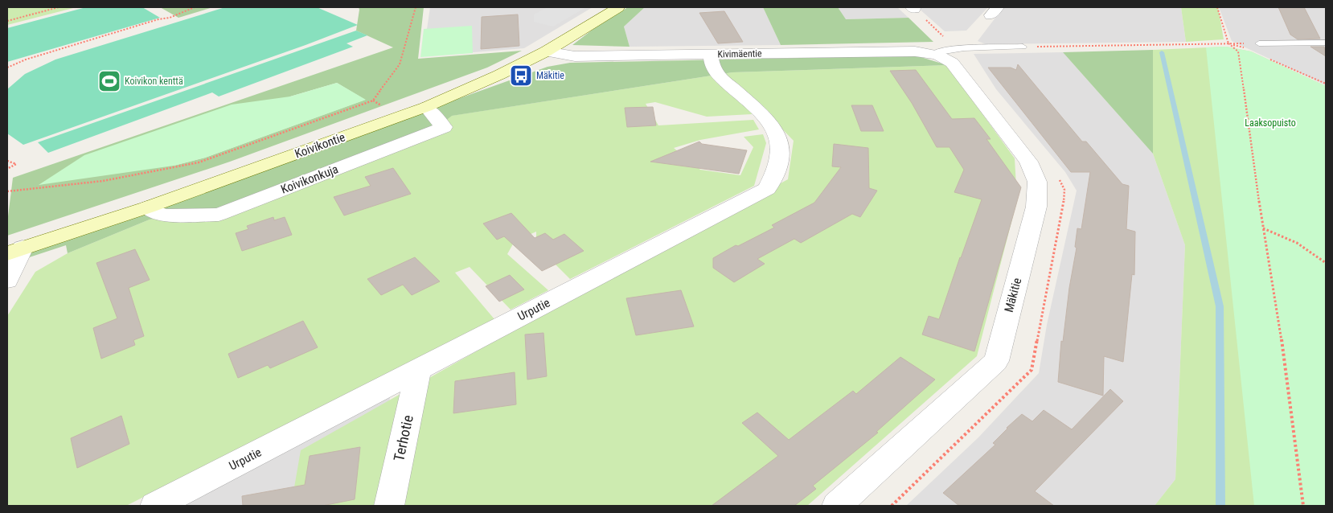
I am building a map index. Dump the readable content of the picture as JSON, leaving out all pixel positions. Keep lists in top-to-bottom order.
{
  "streets": {
    "main road": ["Koivikontie"],
    "street": [
      "Kivimäentie",
      "Koivikonkuja",
      "Mäkitie",
      "Urputie",
      "Terhotie"
    ]
  },
  "crossings": [
    ["Kivimäentie", "Koivikontie"],
    ["Kivimäentie", "Mäkitie"],
    ["Kivimäentie", "Urputie"],
    ["Koivikontie", "Koivikonkuja"],
    ["Urputie", "Terhotie"]
  ],
  "parks": ["Laaksopuisto"],
  "places": {
    "bus stop": ["Mäkitie"],
    "sports": ["Koivikon kenttä"]
  }
}
